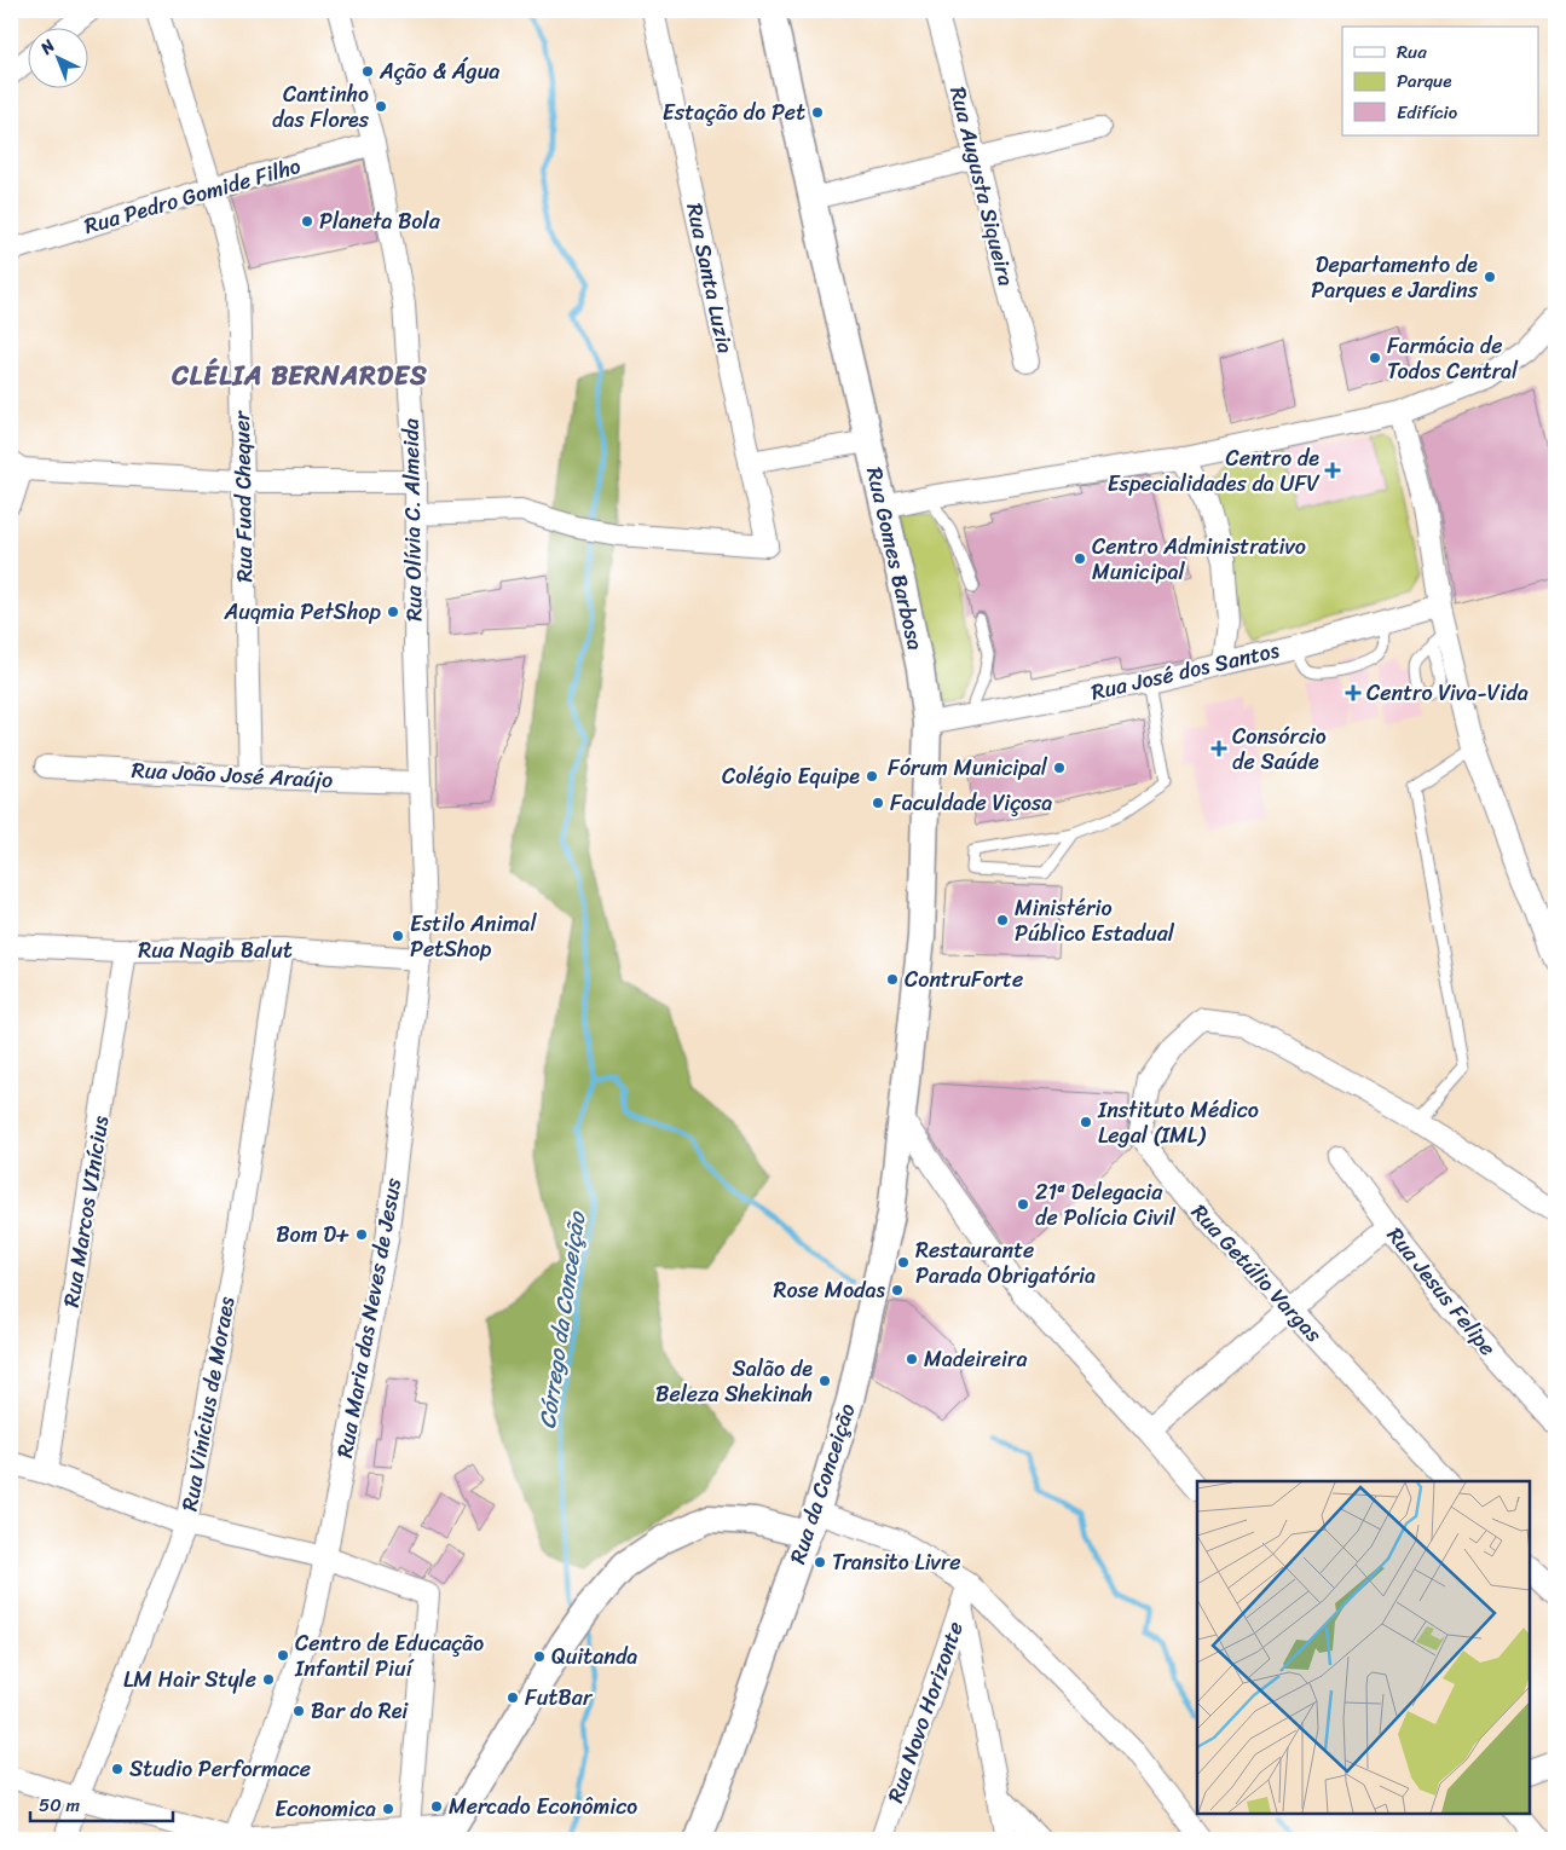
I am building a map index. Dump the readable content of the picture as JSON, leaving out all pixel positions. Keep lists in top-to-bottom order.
{
  "streets": {
    "street": [
      "Rua Augusta Siqueira",
      "Rua Pedro Gomide Filho",
      "Rua Santa Luzia",
      "Rua Fuad Chequer",
      "Rua Olívia C. Almeida",
      "Rua Gomes Barbosa",
      "Rua José dos Santos",
      "Rua João José Araújo",
      "Rua Nagib Balut",
      "Rua Marcos VInícius",
      "Rua Getúlio Vargas",
      "Rua Jesus Felipe",
      "Rua Maria das Neves de Jesus",
      "Rua Vinícius de Moraes",
      "Rua da Conceição",
      "Rua Novo Horizonte"
    ]
  },
  "crossings": [
    ["Rua Pedro Gomide Filho", "Rua Fuad Chequer"],
    ["Rua Pedro Gomide Filho", "Rua Olívia C. Almeida"],
    ["Rua Santa Luzia", "Rua Olívia C. Almeida"],
    ["Rua Fuad Chequer", "Rua João José Araújo"],
    ["Rua Olívia C. Almeida", "Rua João José Araújo"],
    ["Rua Olívia C. Almeida", "Rua Maria das Neves de Jesus"],
    ["Rua Gomes Barbosa", "Rua José dos Santos"],
    ["Rua Gomes Barbosa", "Rua da Conceição"],
    ["Rua João José Araújo", "Rua Maria das Neves de Jesus"],
    ["Rua Nagib Balut", "Rua Marcos VInícius"],
    ["Rua Nagib Balut", "Rua Maria das Neves de Jesus"],
    ["Rua Nagib Balut", "Rua Vinícius de Moraes"]
  ],
  "districts": ["CLÉLIA BERNARDES"],
  "water": ["Córrego da Conceição"],
  "places": {
    "other": [
      "Ação & Água",
      "Cantinho das Flores",
      "Estação do Pet",
      "Planeta Bola",
      "Departamento de Parques e Jardins",
      "Farmácia de Todos Central",
      "Centro Administrativo Municipal",
      "Auqmia PetShop",
      "Fórum Municipal",
      "Colégio Equipe",
      "Faculdade Viçosa",
      "Ministério Público Estadual",
      "Estilo Animal PetShop",
      "ContruForte",
      "Instituto Médico Legal (IML)",
      "21ª Delegacia de Polícia Civil",
      "Bom D+",
      "Restaurante Parada Obrigatória",
      "Rose Modas",
      "Madeireira",
      "Salão de Beleza Shekinah",
      "Transito Livre",
      "Centro de Educação Infantil Piuí",
      "Quitanda",
      "LM Hair Style",
      "FutBar",
      "Bar do Rei",
      "Studio Performace",
      "Mercado Econômico",
      "Economica"
    ],
    "health": ["Centro de Especialidades da UFV", "Centro Viva-Vida", "Consórcio de Saúde"]
  },
  "legend": ["Rua", "Parque", "Edifício"],
  "scale_bar": "50 m",
  "north": "top left"
}
